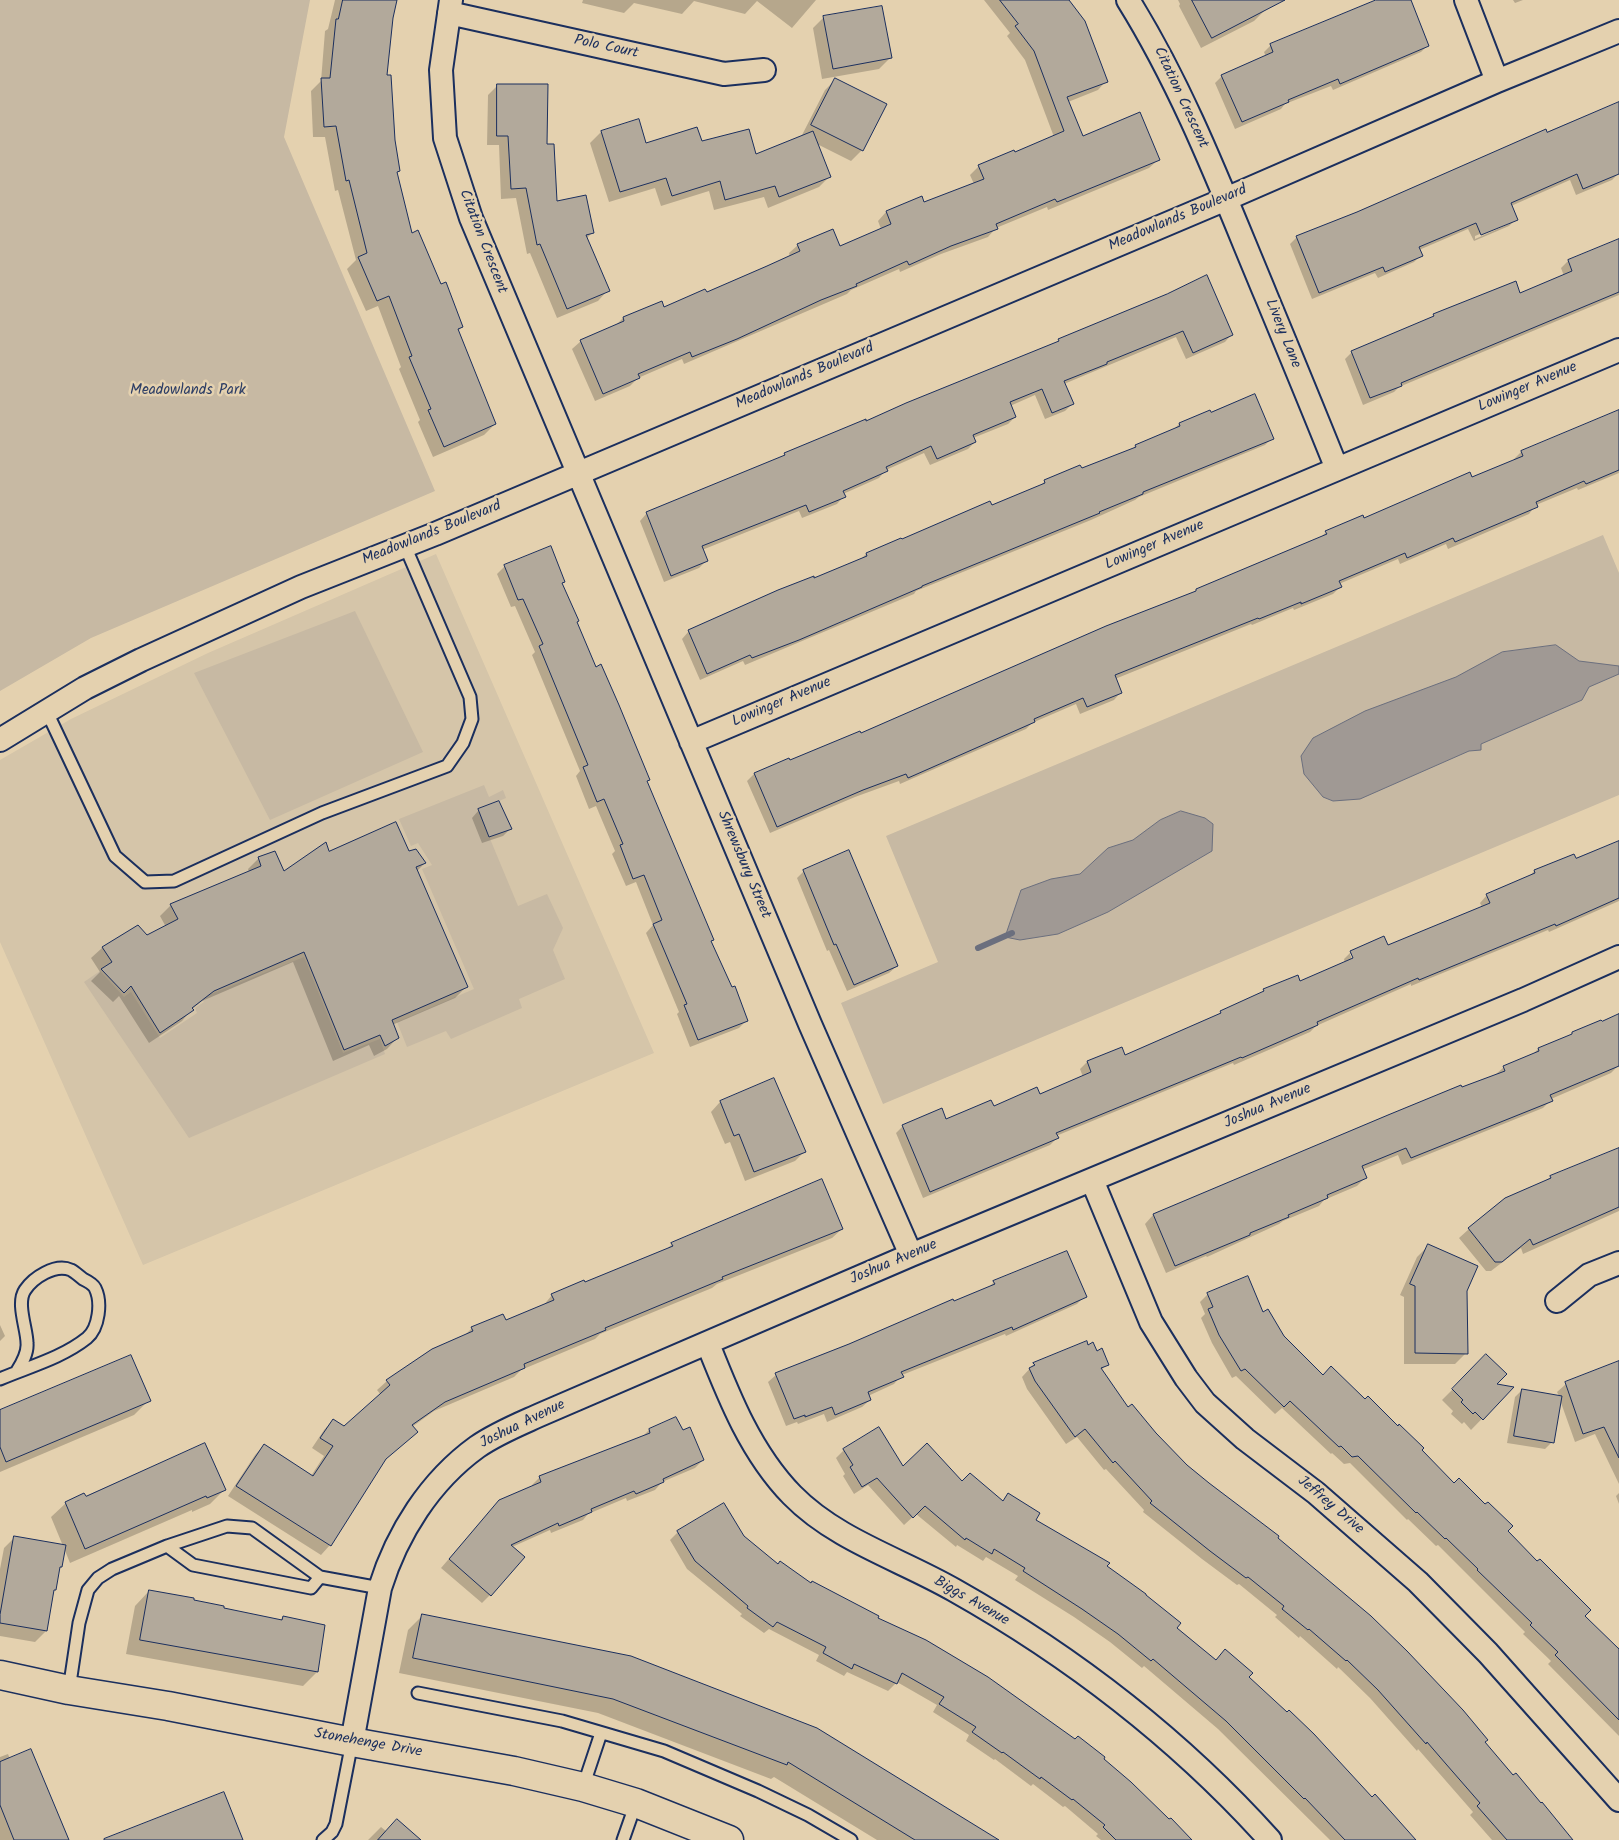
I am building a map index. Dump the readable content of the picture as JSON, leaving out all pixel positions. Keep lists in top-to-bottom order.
{
  "streets": {
    "street": [
      "Polo Court",
      "Citation Crescent",
      "Meadowlands Boulevard",
      "Livery Lane",
      "Lowinger Avenue",
      "Shrewsbury Street",
      "Joshua Avenue",
      "Jeffrey Drive",
      "Biggs Avenue",
      "Stonehenge Drive"
    ]
  },
  "crossings": [
    ["Polo Court", "Citation Crescent"],
    ["Citation Crescent", "Meadowlands Boulevard"],
    ["Citation Crescent", "Livery Lane"],
    ["Citation Crescent", "Shrewsbury Street"],
    ["Meadowlands Boulevard", "Livery Lane"],
    ["Meadowlands Boulevard", "Shrewsbury Street"],
    ["Livery Lane", "Lowinger Avenue"],
    ["Lowinger Avenue", "Shrewsbury Street"],
    ["Shrewsbury Street", "Joshua Avenue"],
    ["Joshua Avenue", "Jeffrey Drive"],
    ["Joshua Avenue", "Biggs Avenue"],
    ["Joshua Avenue", "Stonehenge Drive"]
  ],
  "parks": ["Meadowlands Park"]
}
